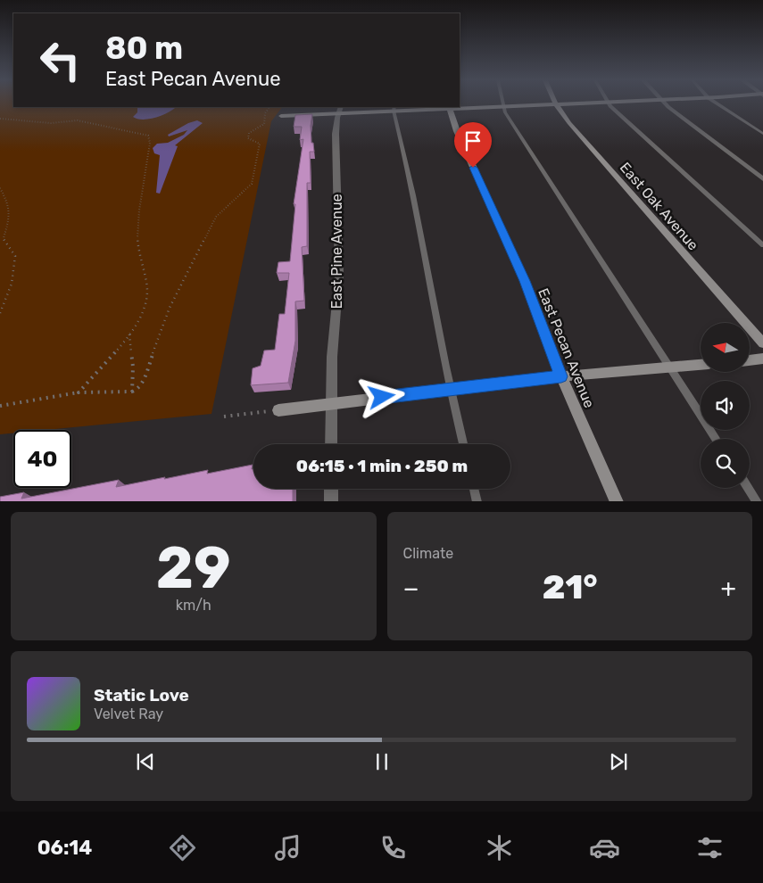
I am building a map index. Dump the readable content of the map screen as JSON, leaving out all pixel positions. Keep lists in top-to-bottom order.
{
  "streets": {
    "street": ["East Oak Avenue", "East Pine Avenue", "East Pecan Avenue"]
  },
  "north": "left",
  "page": {
    "turn": ["80 m", "East Pecan Avenue"],
    "limit": "40",
    "trip": "06:15 · 1 min · 250 m",
    "tile": [
      ["29", "km/h"],
      "Climate"
    ],
    "heat": ["−", "21°", "+"],
    "song": ["Static Love", "Velvet Ray"],
    "tabs": "06:14"
  }
}
